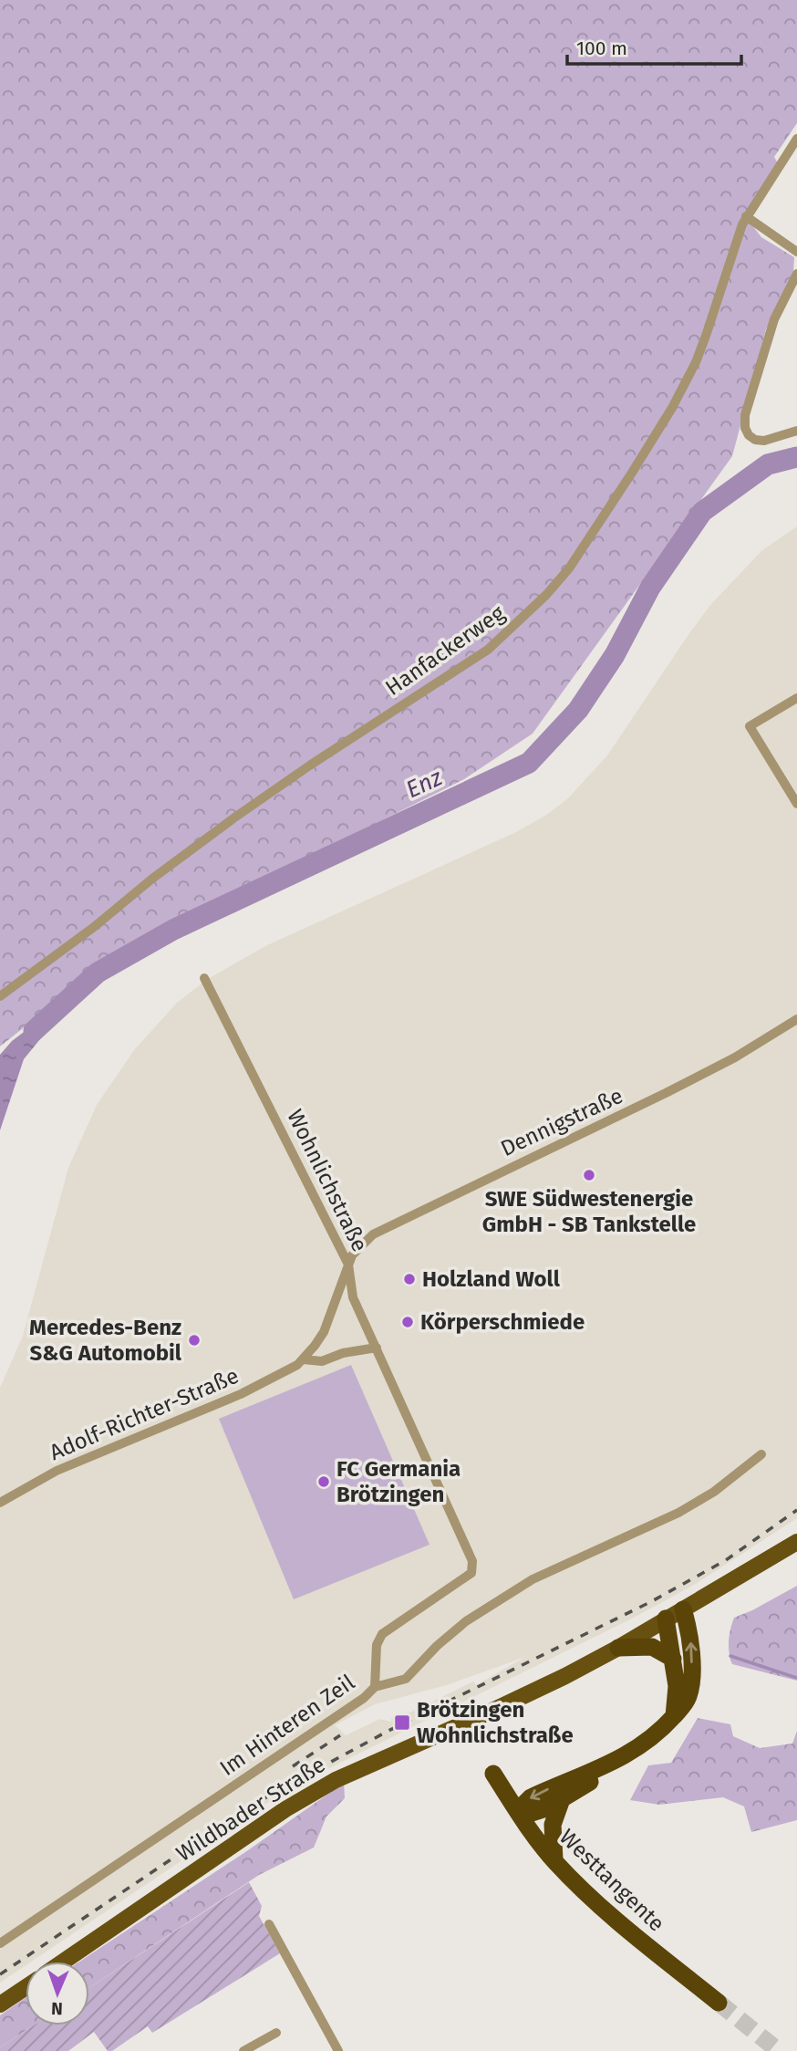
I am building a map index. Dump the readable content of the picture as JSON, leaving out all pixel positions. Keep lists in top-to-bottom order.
{
  "streets": {
    "highway": ["Westtangente"],
    "main road": ["Wildbader Straße"],
    "street": [
      "Hanfackerweg",
      "Dennigstraße",
      "Wohnlichstraße",
      "Adolf-Richter-Straße",
      "Im Hinteren Zeil"
    ]
  },
  "crossings": [
    ["Dennigstraße", "Wohnlichstraße"],
    ["Dennigstraße", "Adolf-Richter-Straße"],
    ["Wohnlichstraße", "Adolf-Richter-Straße"],
    ["Wohnlichstraße", "Im Hinteren Zeil"]
  ],
  "water": ["Enz"],
  "places": {
    "other": [
      "SWE Südwestenergie GmbH - SB Tankstelle",
      "Holzland Woll",
      "Körperschmiede",
      "Mercedes-Benz S&G Automobil",
      "FC Germania Brötzingen"
    ],
    "transit": ["Brötzingen Wohnlichstraße"]
  },
  "scale_bar": "100 m",
  "north": "bottom"
}
